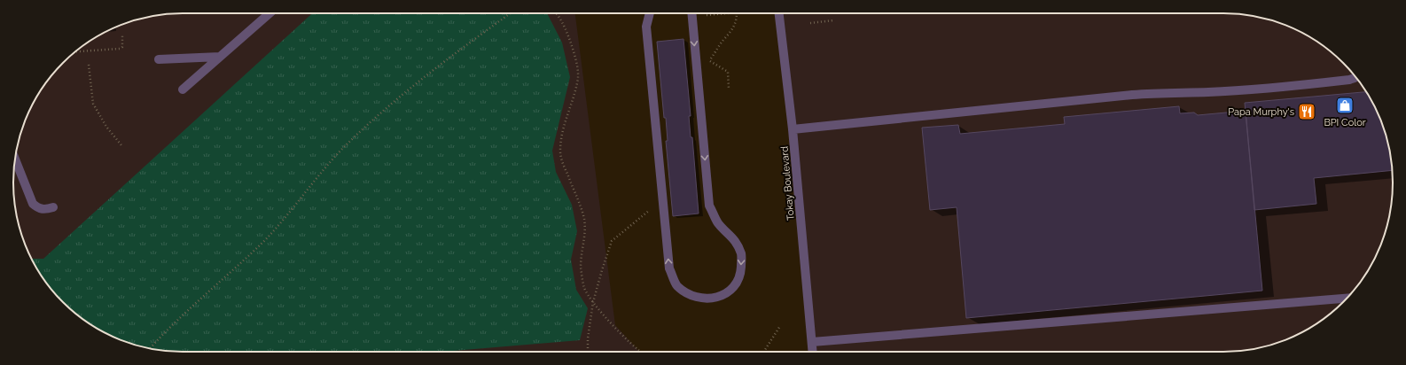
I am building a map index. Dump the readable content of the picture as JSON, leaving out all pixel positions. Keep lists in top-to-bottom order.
{
  "streets": {
    "street": ["Tokay Boulevard"]
  },
  "places": {
    "shop": ["BPI Color"],
    "restaurant": ["Papa Murphy's"]
  }
}
